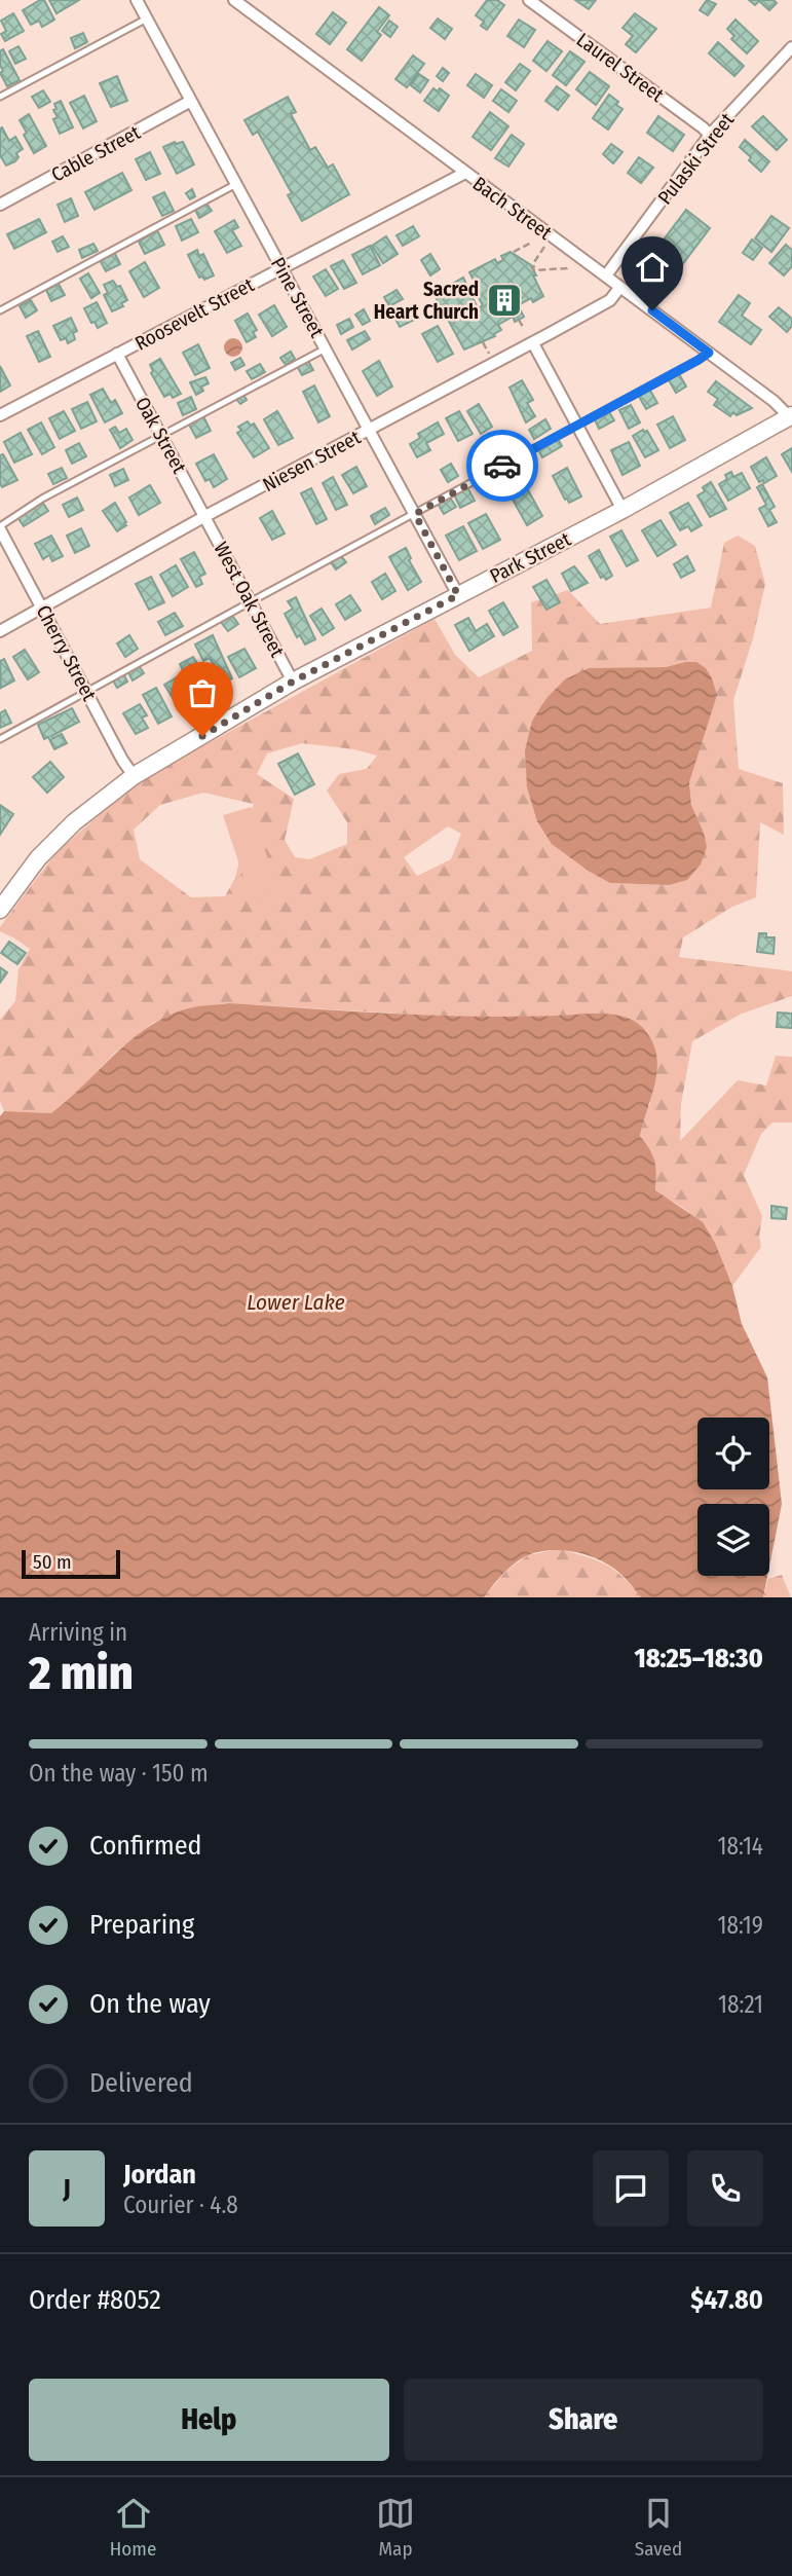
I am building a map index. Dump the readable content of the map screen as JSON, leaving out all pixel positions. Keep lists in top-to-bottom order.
{
  "streets": {
    "street": [
      "Laurel Street",
      "Cable Street",
      "Pulaski Street",
      "Bach Street",
      "Pine Street",
      "Roosevelt Street",
      "Oak Street",
      "Niesen Street",
      "Park Street",
      "West Oak Street",
      "Cherry Street"
    ]
  },
  "crossings": [
    ["Laurel Street", "Pulaski Street"],
    ["Cable Street", "Pine Street"],
    ["Pulaski Street", "Bach Street"],
    ["Bach Street", "Roosevelt Street"],
    ["Bach Street", "Niesen Street"],
    ["Bach Street", "Park Street"],
    ["Pine Street", "Roosevelt Street"],
    ["Pine Street", "Niesen Street"],
    ["Pine Street", "Park Street"],
    ["Roosevelt Street", "Oak Street"],
    ["Oak Street", "Niesen Street"],
    ["Oak Street", "West Oak Street"],
    ["Niesen Street", "West Oak Street"],
    ["Niesen Street", "Cherry Street"],
    ["Park Street", "West Oak Street"],
    ["Park Street", "Cherry Street"]
  ],
  "water": ["Lower Lake"],
  "places": {
    "building": ["Sacred Heart Church"]
  },
  "scale_bar": "50 m",
  "page": {
    "scale": "50 m",
    "heading": ["2 min", "Arriving in", "18:25–18:30"],
    "panel": [
      "Jordan",
      "Courier · 4.8",
      "Order #8052",
      "$47.80"
    ],
    "bar": "On the way · 150 m",
    "list": [
      ["Confirmed", "18:14"],
      ["Preparing", "18:19"],
      ["On the way", "18:21"],
      "Delivered"
    ],
    "round": "J",
    "buttons": ["Help", "Share"],
    "tabs": ["Home", "Map", "Saved"]
  }
}
